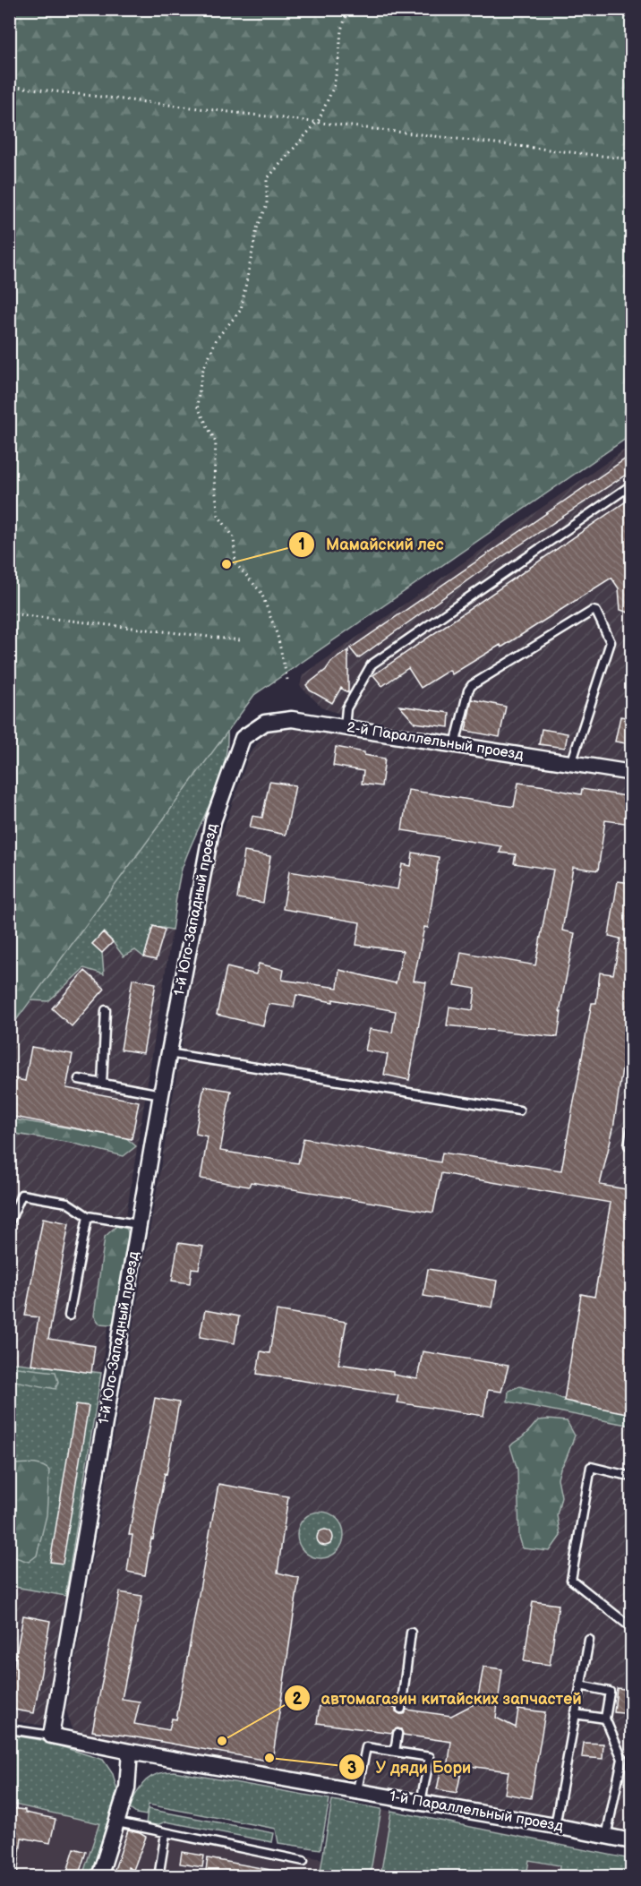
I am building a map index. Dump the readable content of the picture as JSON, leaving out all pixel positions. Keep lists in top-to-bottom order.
{
  "streets": {
    "street": ["2-й Параллельный проезд", "1-й Юго-Западный проезд", "1-й Параллельный проезд"]
  },
  "crossings": [
    ["2-й Параллельный проезд", "1-й Юго-Западный проезд"]
  ],
  "places": ["Мамайский лес", "автомагазин китайских запчастей", "У дяди Бори"]
}
